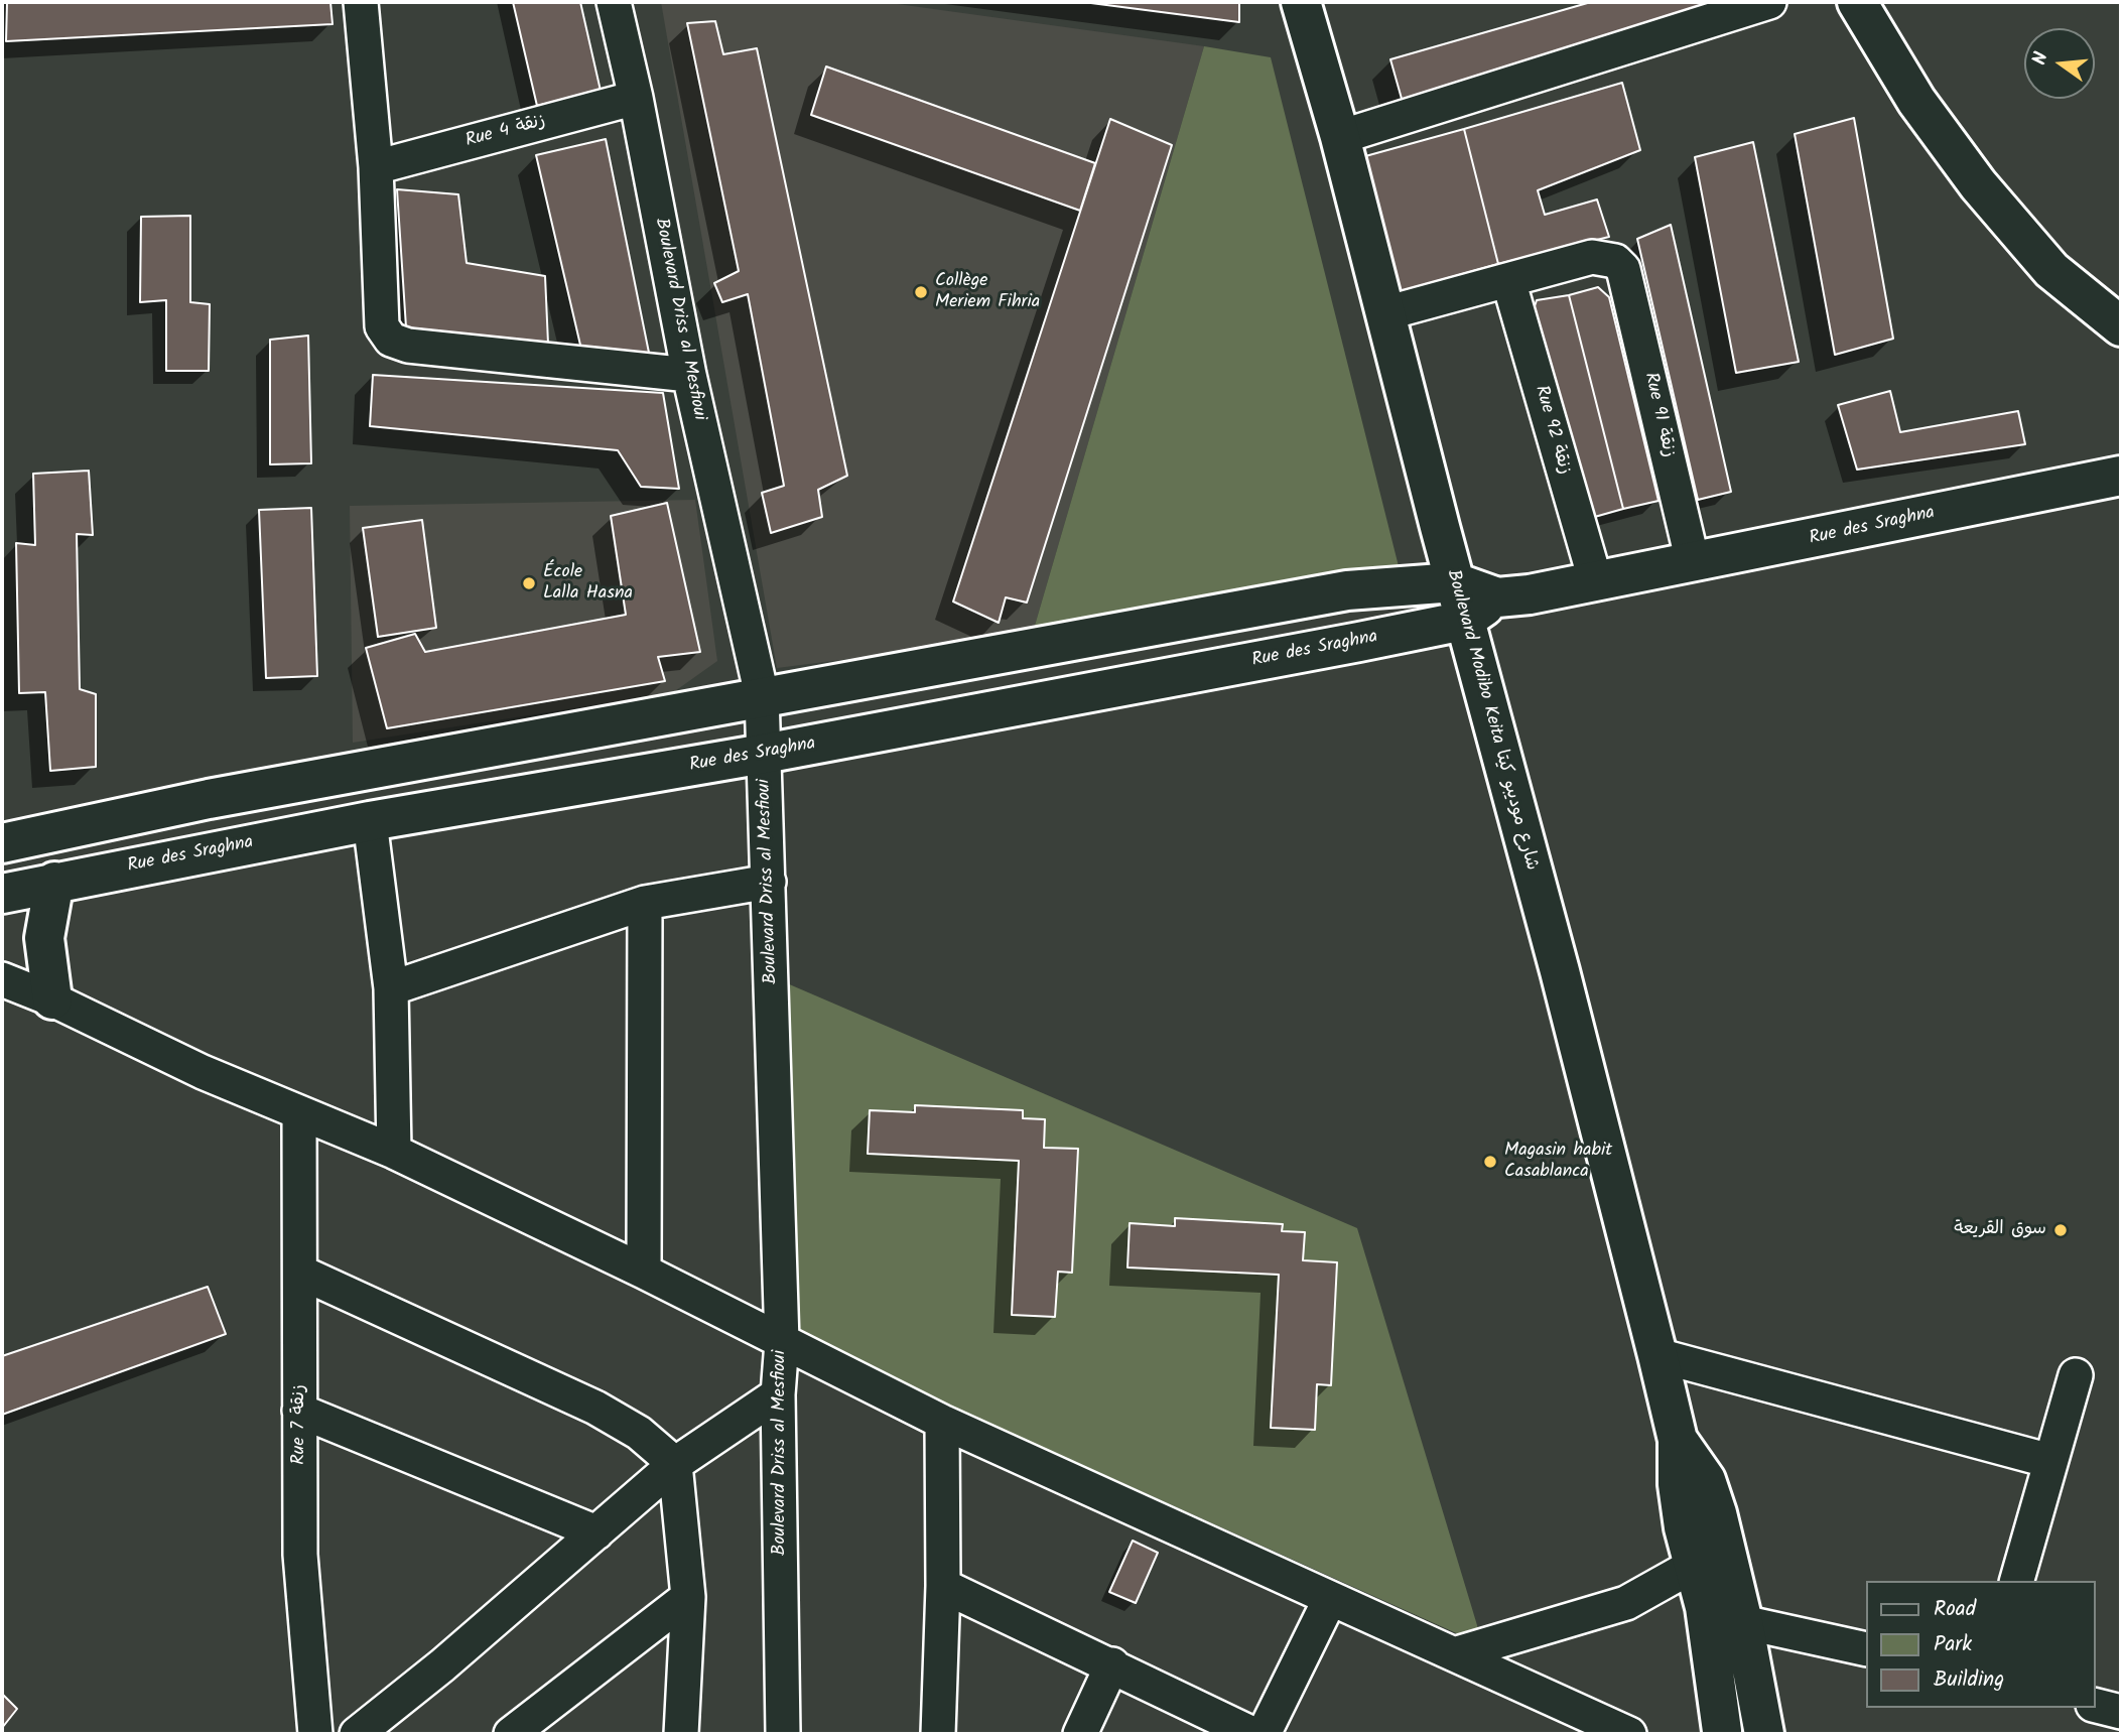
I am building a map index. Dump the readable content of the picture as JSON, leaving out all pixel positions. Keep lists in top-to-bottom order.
{
  "streets": {
    "street": [
      "Rue 4 زنقة",
      "Boulevard Driss al Mesfioui",
      "Rue 91 زنقة",
      "Rue 92 زنقة",
      "Rue des Sraghna",
      "Boulevard Modibo Keita شارع موديبو كيتا",
      "Rue 7 زنقة"
    ]
  },
  "crossings": [
    ["Rue 4 زنقة", "Boulevard Driss al Mesfioui"],
    ["Boulevard Driss al Mesfioui", "Rue des Sraghna"],
    ["Rue 91 زنقة", "Rue 92 زنقة"],
    ["Rue 91 زنقة", "Rue des Sraghna"],
    ["Rue 92 زنقة", "Rue des Sraghna"],
    ["Rue des Sraghna", "Boulevard Modibo Keita شارع موديبو كيتا"]
  ],
  "places": [
    "Collège Meriem Fihria",
    "École Lalla Hasna",
    "Magasin habit Casablanca",
    "سوق القريعة"
  ],
  "legend": ["Road", "Park", "Building"],
  "north": "left"
}
